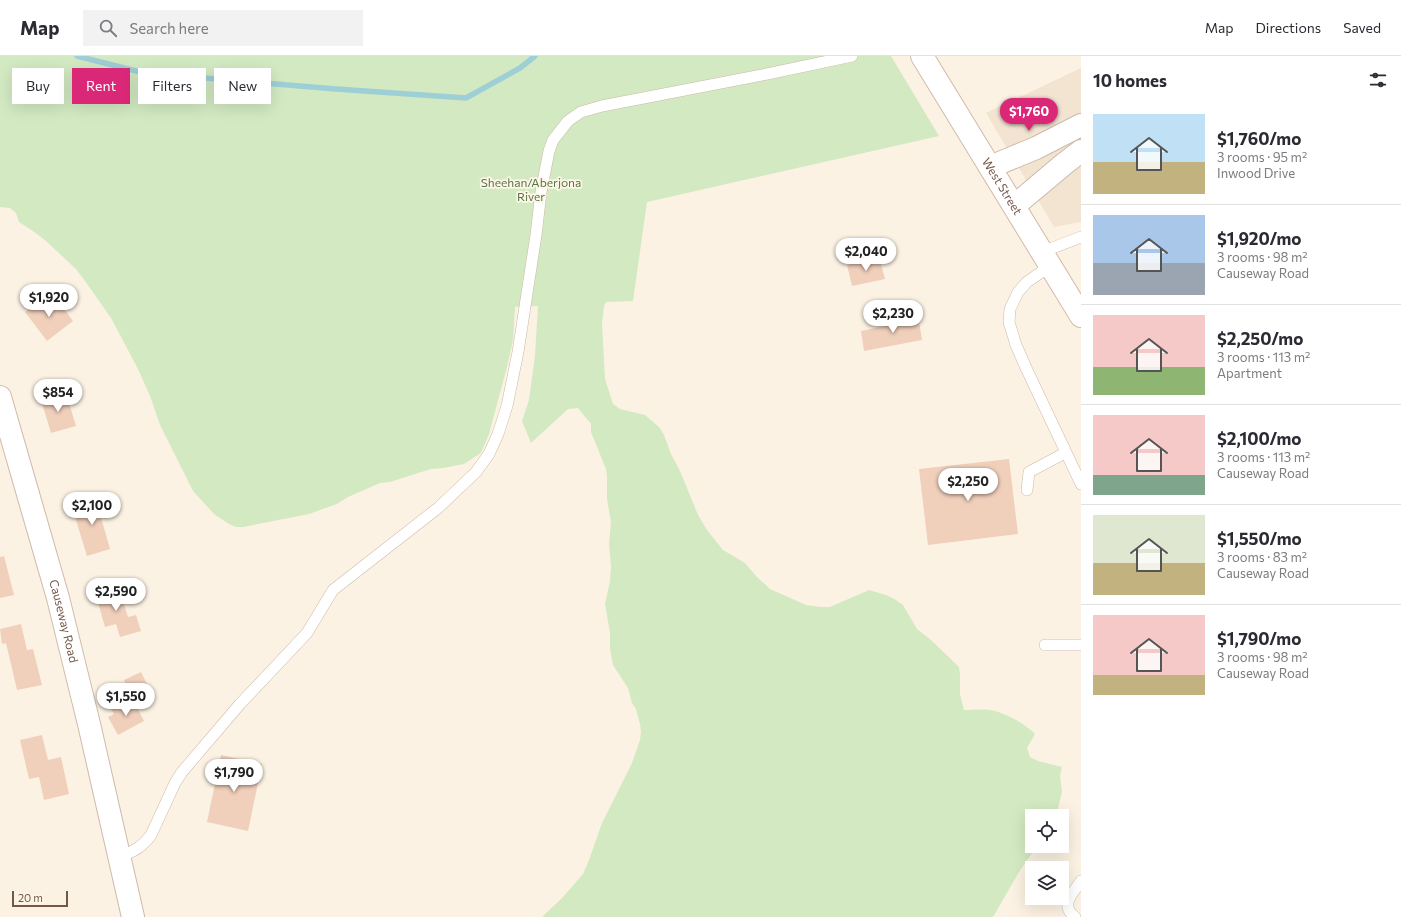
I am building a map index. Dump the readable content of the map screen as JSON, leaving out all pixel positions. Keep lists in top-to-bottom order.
{
  "streets": {
    "street": ["West Street", "Causeway Road"]
  },
  "parks": ["Sheehan/Aberjona River"],
  "scale_bar": "20 m",
  "page": {
    "header": "Map",
    "search": "Search here",
    "nav": ["Map", "Directions", "Saved"],
    "heading": "10 homes",
    "chip": [
      "Buy",
      "Rent",
      "Filters",
      "New"
    ],
    "price": [
      "$1,760",
      "$2,040",
      "$1,920",
      "$2,230",
      "$854",
      "$2,250",
      "$2,100",
      "$2,590",
      "$1,550",
      "$1,790"
    ],
    "list": [
      {
        "name": "$1,760/mo",
        "note": "3 rooms · 95 m² · Inwood Drive"
      },
      {
        "name": "$1,920/mo",
        "note": "3 rooms · 98 m² · Causeway Road"
      },
      {
        "name": "$2,250/mo",
        "note": "3 rooms · 113 m² · Apartment"
      },
      {
        "name": "$2,100/mo",
        "note": "3 rooms · 113 m² · Causeway Road"
      },
      {
        "name": "$1,550/mo",
        "note": "3 rooms · 83 m² · Causeway Road"
      },
      {
        "name": "$1,790/mo",
        "note": "3 rooms · 98 m² · Causeway Road"
      }
    ],
    "scale": "20 m"
  }
}
